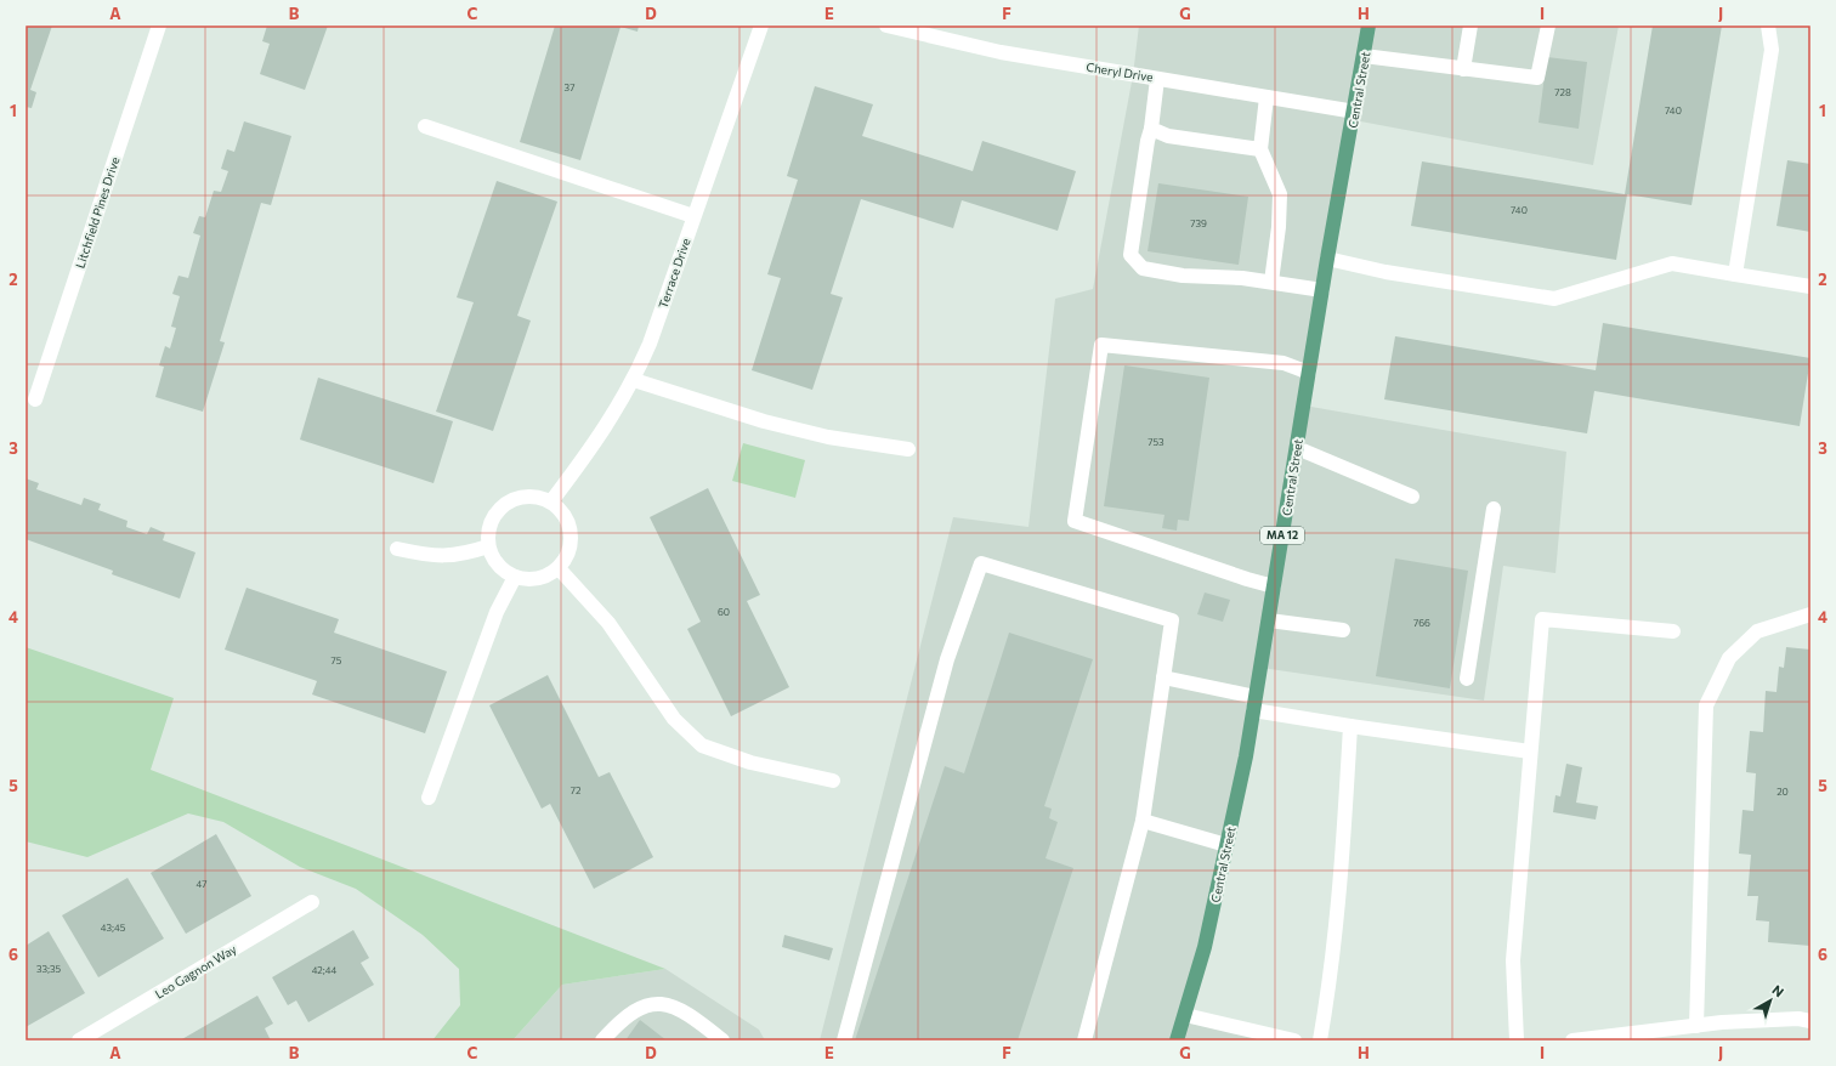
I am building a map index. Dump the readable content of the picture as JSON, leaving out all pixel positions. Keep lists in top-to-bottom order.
{
  "streets": {
    "main road": ["Central Street", "MA 12"],
    "street": [
      "Cheryl Drive",
      "Litchfield Pines Drive",
      "Terrace Drive",
      "Leo Gagnon Way"
    ]
  },
  "crossings": [
    ["Cheryl Drive", "Central Street"]
  ],
  "house_numbers": [
    "37",
    "728",
    "740",
    "740",
    "739",
    "753",
    "60",
    "766",
    "75",
    "72",
    "20",
    "47",
    "43;45",
    "33;35",
    "42;44"
  ],
  "north": "top right",
  "grid": {
    "columns": [
      "A",
      "B",
      "C",
      "D",
      "E",
      "F",
      "G",
      "H",
      "I",
      "J"
    ],
    "rows": [
      "1",
      "2",
      "3",
      "4",
      "5",
      "6"
    ]
  }
}
